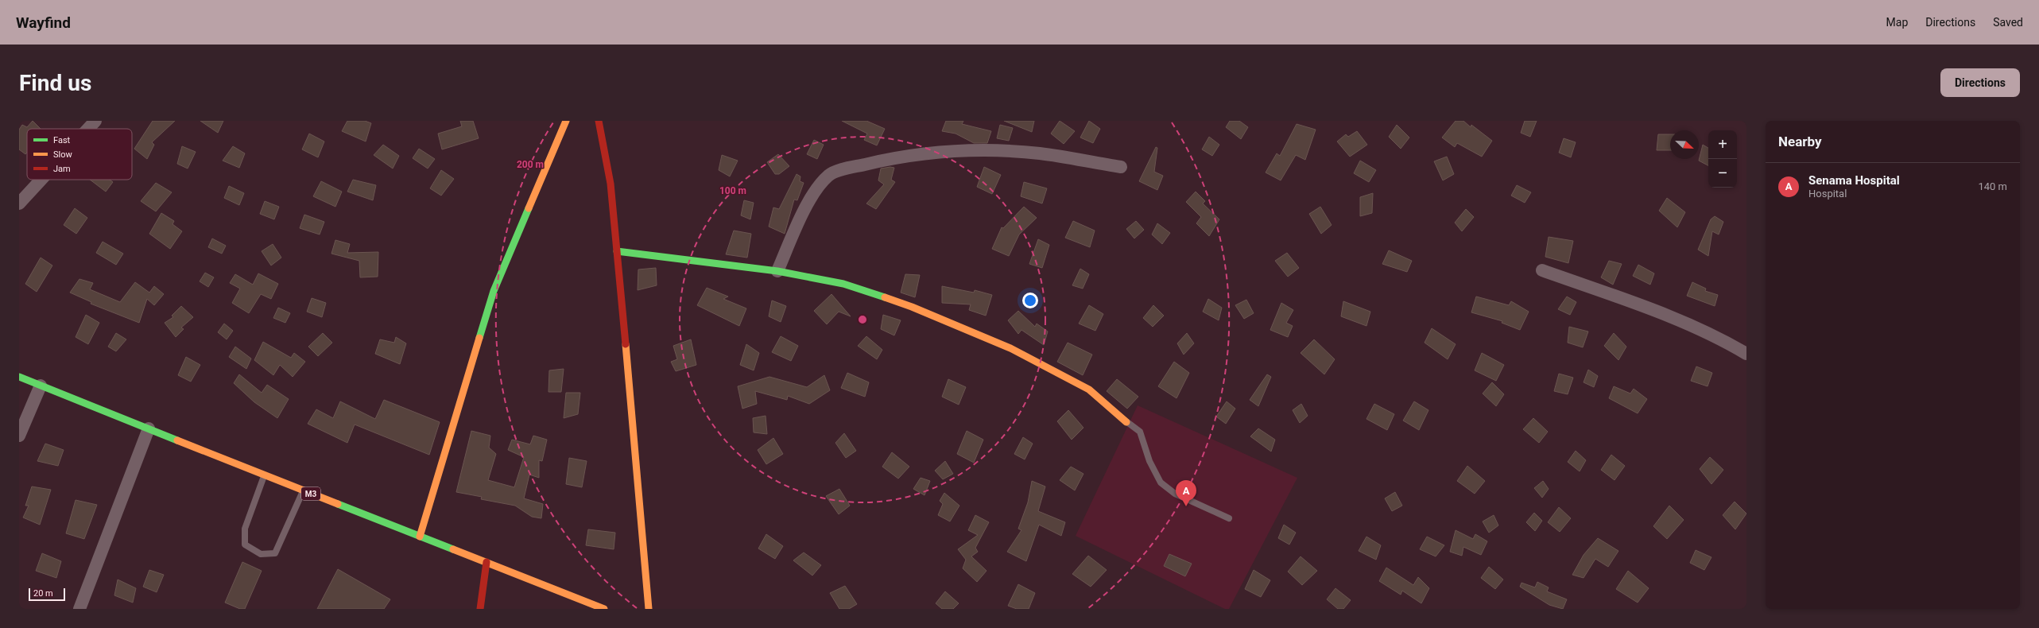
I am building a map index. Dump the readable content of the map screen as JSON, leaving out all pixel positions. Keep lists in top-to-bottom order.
{
  "streets": {
    "street": ["M3"]
  },
  "legend": ["Fast", "Slow", "Jam"],
  "scale_bar": "20 m",
  "north": "bottom right",
  "page": {
    "header": "Wayfind",
    "nav": ["Map", "Directions", "Saved"],
    "buttons": "Directions",
    "title": "Find us",
    "heading": "Nearby",
    "map_buttons": ["+", "−"],
    "list": [
      {
        "mark": "A",
        "name": "Senama Hospital",
        "note": "Hospital",
        "value": "140 m"
      }
    ],
    "pins": "A",
    "scale": "20 m"
  },
  "rings": ["200 m", "100 m"]
}
